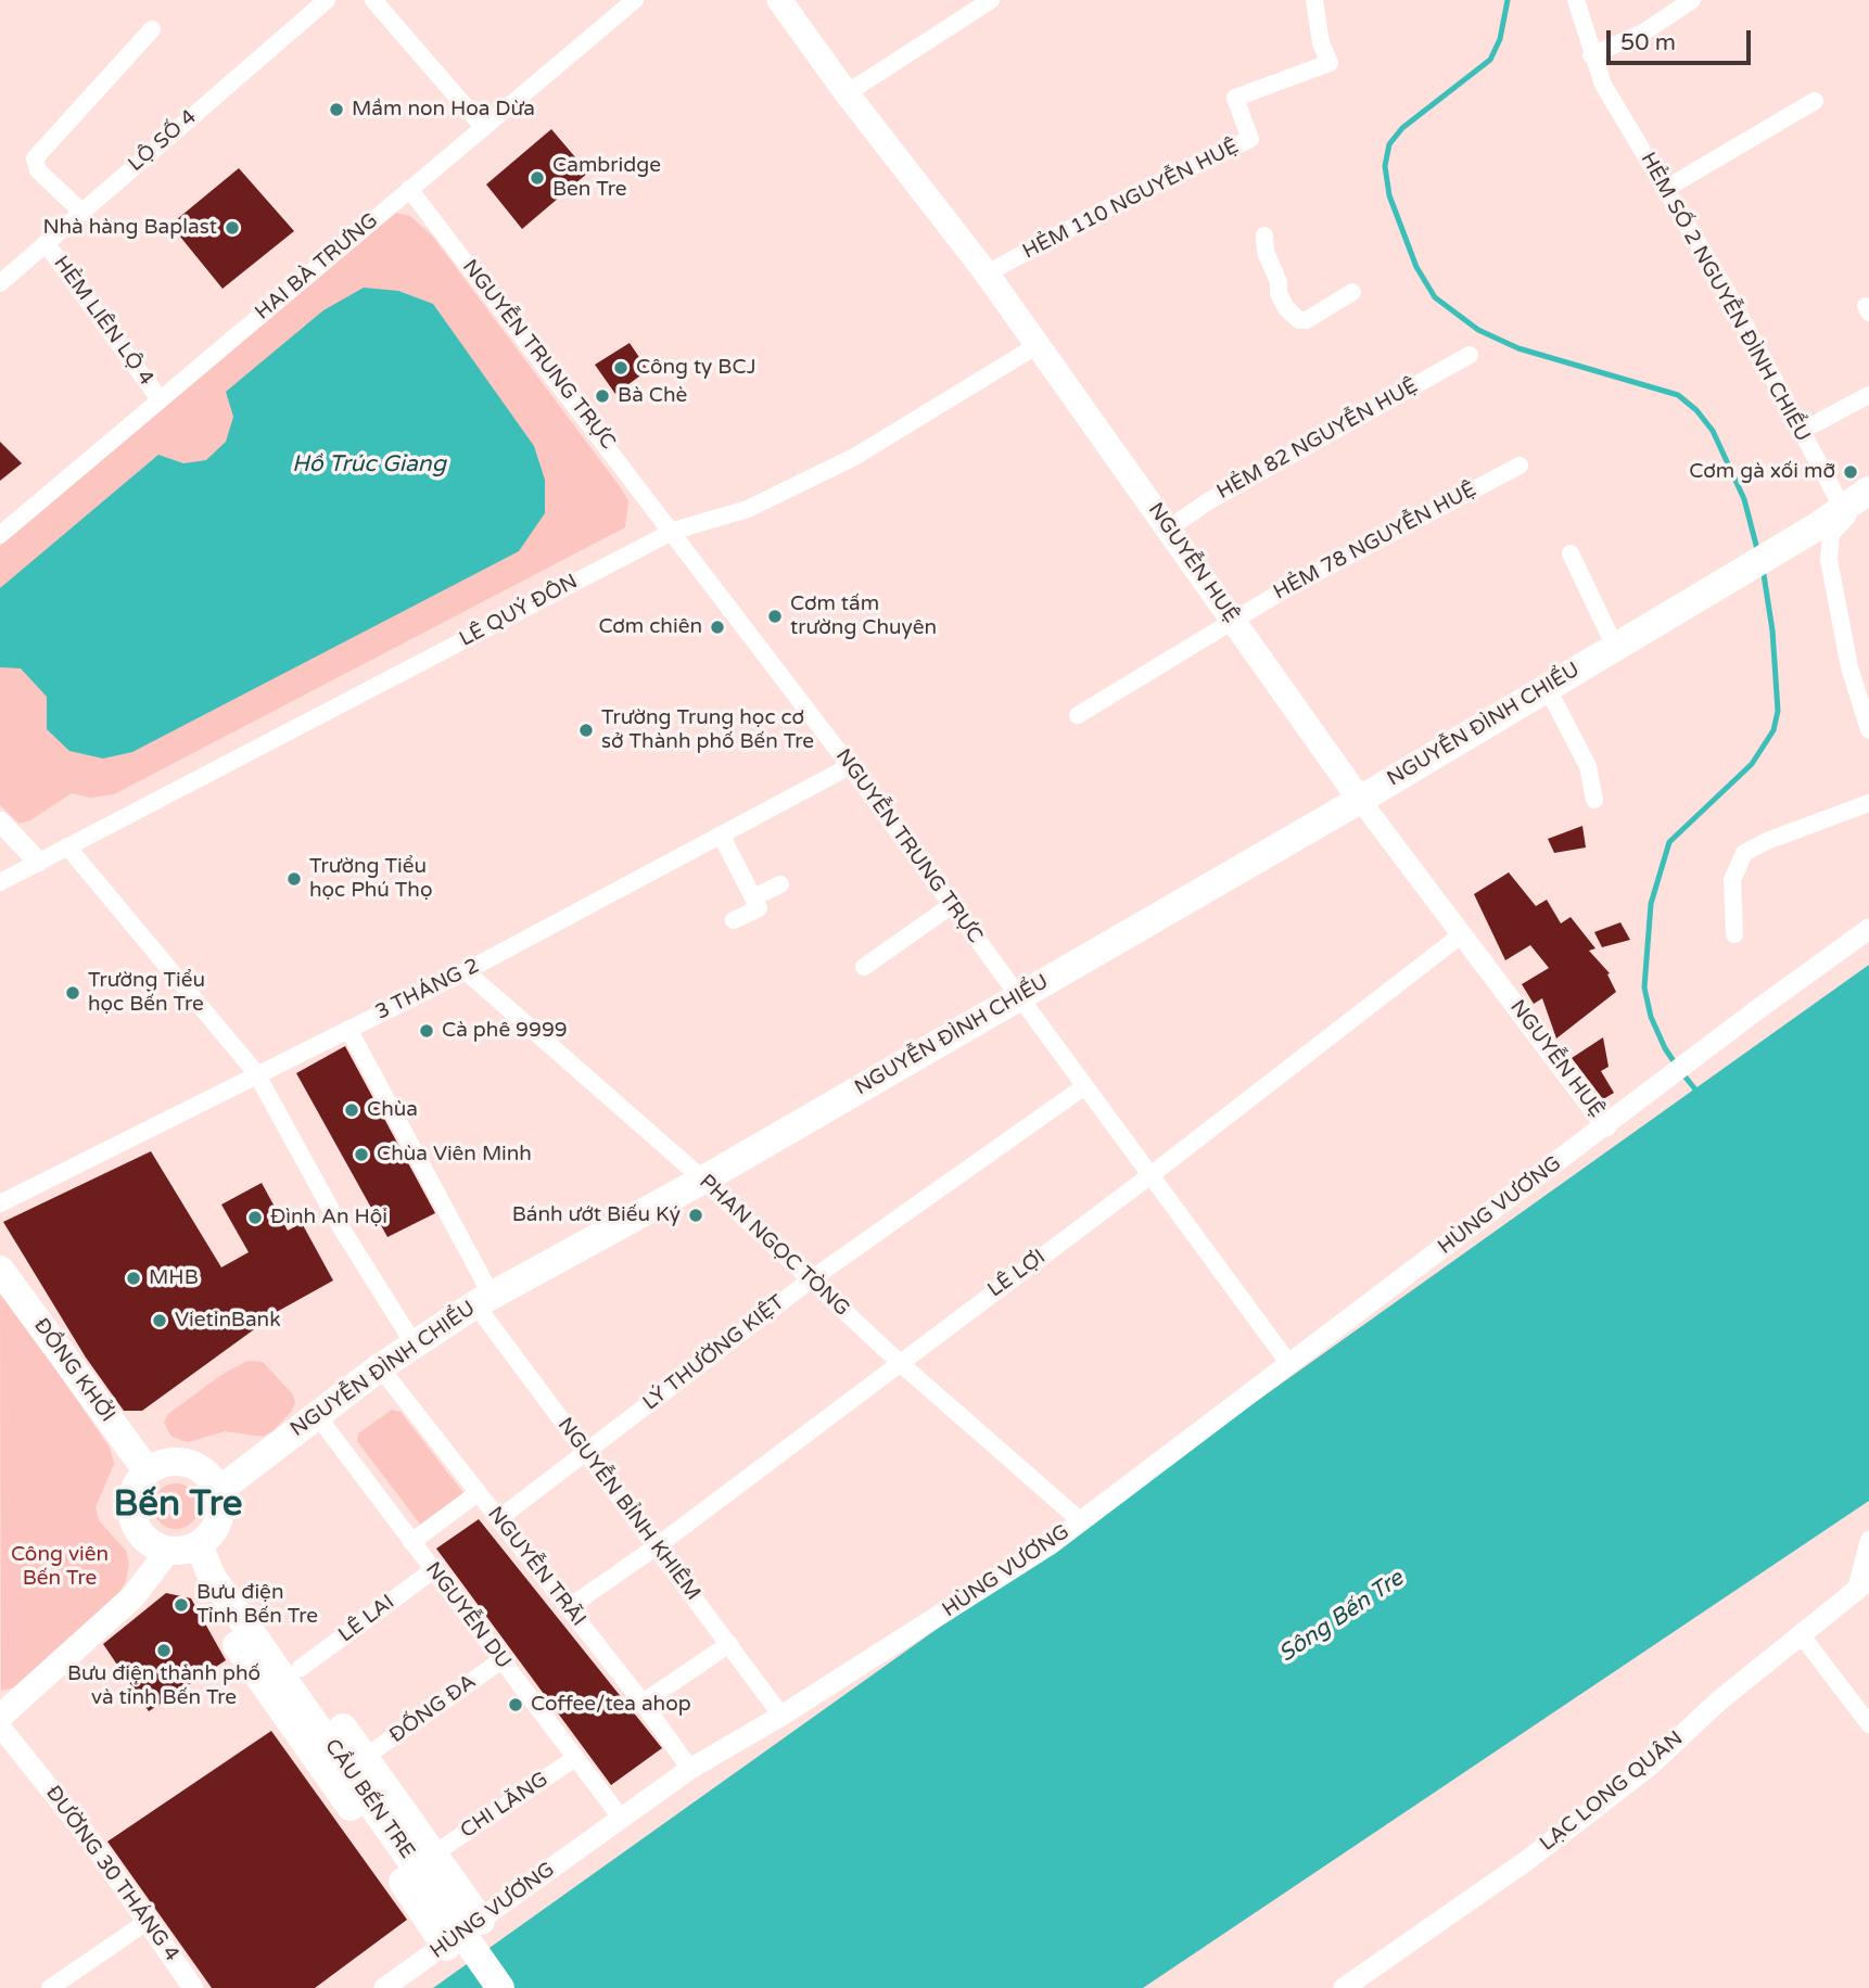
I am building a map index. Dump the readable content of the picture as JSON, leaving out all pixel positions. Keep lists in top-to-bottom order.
{
  "streets": {
    "main road": [
      "NGUYỄN HUỆ",
      "NGUYỄN ĐÌNH CHIỂU",
      "ĐỒNG KHỞI",
      "CẦU BẾN TRE"
    ],
    "street": [
      "LỘ SỐ 4",
      "HẺM 110 NGUYỄN HUỆ",
      "HAI BÀ TRƯNG",
      "HẺM SỐ 2 NGUYỄN ĐÌNH CHIỂU",
      "HẺM LIÊN LỘ 4",
      "NGUYỄN TRUNG TRỰC",
      "HẺM 82 NGUYỄN HUỆ",
      "HẺM 78 NGUYỄN HUỆ",
      "LÊ QUÝ ĐÔN",
      "3 THÁNG 2",
      "HÙNG VƯƠNG",
      "PHAN NGỌC TÒNG",
      "LÊ LỢI",
      "LÝ THƯỜNG KIỆT",
      "NGUYỄN BỈNH KHIÊM",
      "NGUYỄN TRÃI",
      "NGUYỄN DU",
      "LÊ LAI",
      "ĐỐNG ĐA",
      "LẠC LONG QUÂN",
      "CHI LĂNG",
      "ĐƯỜNG 30 THÁNG 4"
    ]
  },
  "crossings": [
    ["LỘ SỐ 4", "HẺM LIÊN LỘ 4"],
    ["HẺM 110 NGUYỄN HUỆ", "NGUYỄN HUỆ"],
    ["HAI BÀ TRƯNG", "HẺM LIÊN LỘ 4"],
    ["HAI BÀ TRƯNG", "NGUYỄN TRUNG TRỰC"],
    ["NGUYỄN TRUNG TRỰC", "LÊ QUÝ ĐÔN"],
    ["NGUYỄN TRUNG TRỰC", "NGUYỄN ĐÌNH CHIỂU"],
    ["NGUYỄN TRUNG TRỰC", "3 THÁNG 2"],
    ["NGUYỄN TRUNG TRỰC", "HÙNG VƯƠNG"],
    ["NGUYỄN TRUNG TRỰC", "LÊ LỢI"],
    ["NGUYỄN TRUNG TRỰC", "LÝ THƯỜNG KIỆT"],
    ["HẺM 82 NGUYỄN HUỆ", "NGUYỄN HUỆ"],
    ["HẺM 78 NGUYỄN HUỆ", "NGUYỄN HUỆ"],
    ["NGUYỄN HUỆ", "LÊ QUÝ ĐÔN"],
    ["NGUYỄN HUỆ", "NGUYỄN ĐÌNH CHIỂU"],
    ["NGUYỄN HUỆ", "HÙNG VƯƠNG"],
    ["NGUYỄN HUỆ", "LÊ LỢI"],
    ["NGUYỄN ĐÌNH CHIỂU", "PHAN NGỌC TÒNG"],
    ["NGUYỄN ĐÌNH CHIỂU", "ĐỒNG KHỞI"],
    ["NGUYỄN ĐÌNH CHIỂU", "NGUYỄN BỈNH KHIÊM"],
    ["NGUYỄN ĐÌNH CHIỂU", "NGUYỄN TRÃI"],
    ["NGUYỄN ĐÌNH CHIỂU", "NGUYỄN DU"],
    ["3 THÁNG 2", "PHAN NGỌC TÒNG"],
    ["3 THÁNG 2", "NGUYỄN BỈNH KHIÊM"],
    ["HÙNG VƯƠNG", "PHAN NGỌC TÒNG"],
    ["HÙNG VƯƠNG", "NGUYỄN BỈNH KHIÊM"],
    ["HÙNG VƯƠNG", "NGUYỄN TRÃI"],
    ["HÙNG VƯƠNG", "NGUYỄN DU"],
    ["PHAN NGỌC TÒNG", "LÊ LỢI"],
    ["PHAN NGỌC TÒNG", "LÝ THƯỜNG KIỆT"],
    ["LÊ LỢI", "NGUYỄN BỈNH KHIÊM"],
    ["LÊ LỢI", "NGUYỄN TRÃI"],
    ["LÝ THƯỜNG KIỆT", "NGUYỄN BỈNH KHIÊM"],
    ["LÝ THƯỜNG KIỆT", "NGUYỄN TRÃI"],
    ["NGUYỄN DU", "LÊ LAI"],
    ["NGUYỄN DU", "ĐỐNG ĐA"],
    ["NGUYỄN DU", "CHI LĂNG"]
  ],
  "districts": ["Bến Tre"],
  "water": ["Hồ Trúc Giang", "Sông Bến Tre"],
  "parks": ["Công viên Bến Tre"],
  "places": [
    "Mầm non Hoa Dừa",
    "Cambridge Ben Tre",
    "Nhà hàng Baplast",
    "Công ty BCJ",
    "Bà Chè",
    "Cơm gà xối mỡ",
    "Cơm tấm trường Chuyên",
    "Cơm chiên",
    "Trường Trung học cơ sở Thành phố Bến Tre",
    "Trường Tiểu học Phú Thọ",
    "Trường Tiểu học Bến Tre",
    "Cà phê 9999",
    "Chùa",
    "Chùa Viên Minh",
    "Bánh ướt Biếu Ký",
    "Đình An Hội",
    "MHB",
    "VietinBank",
    "Bưu điện Tỉnh Bến Tre",
    "Bưu điện thành phố và tỉnh Bến Tre",
    "Coffee/tea ahop"
  ],
  "scale_bar": "50 m"
}
